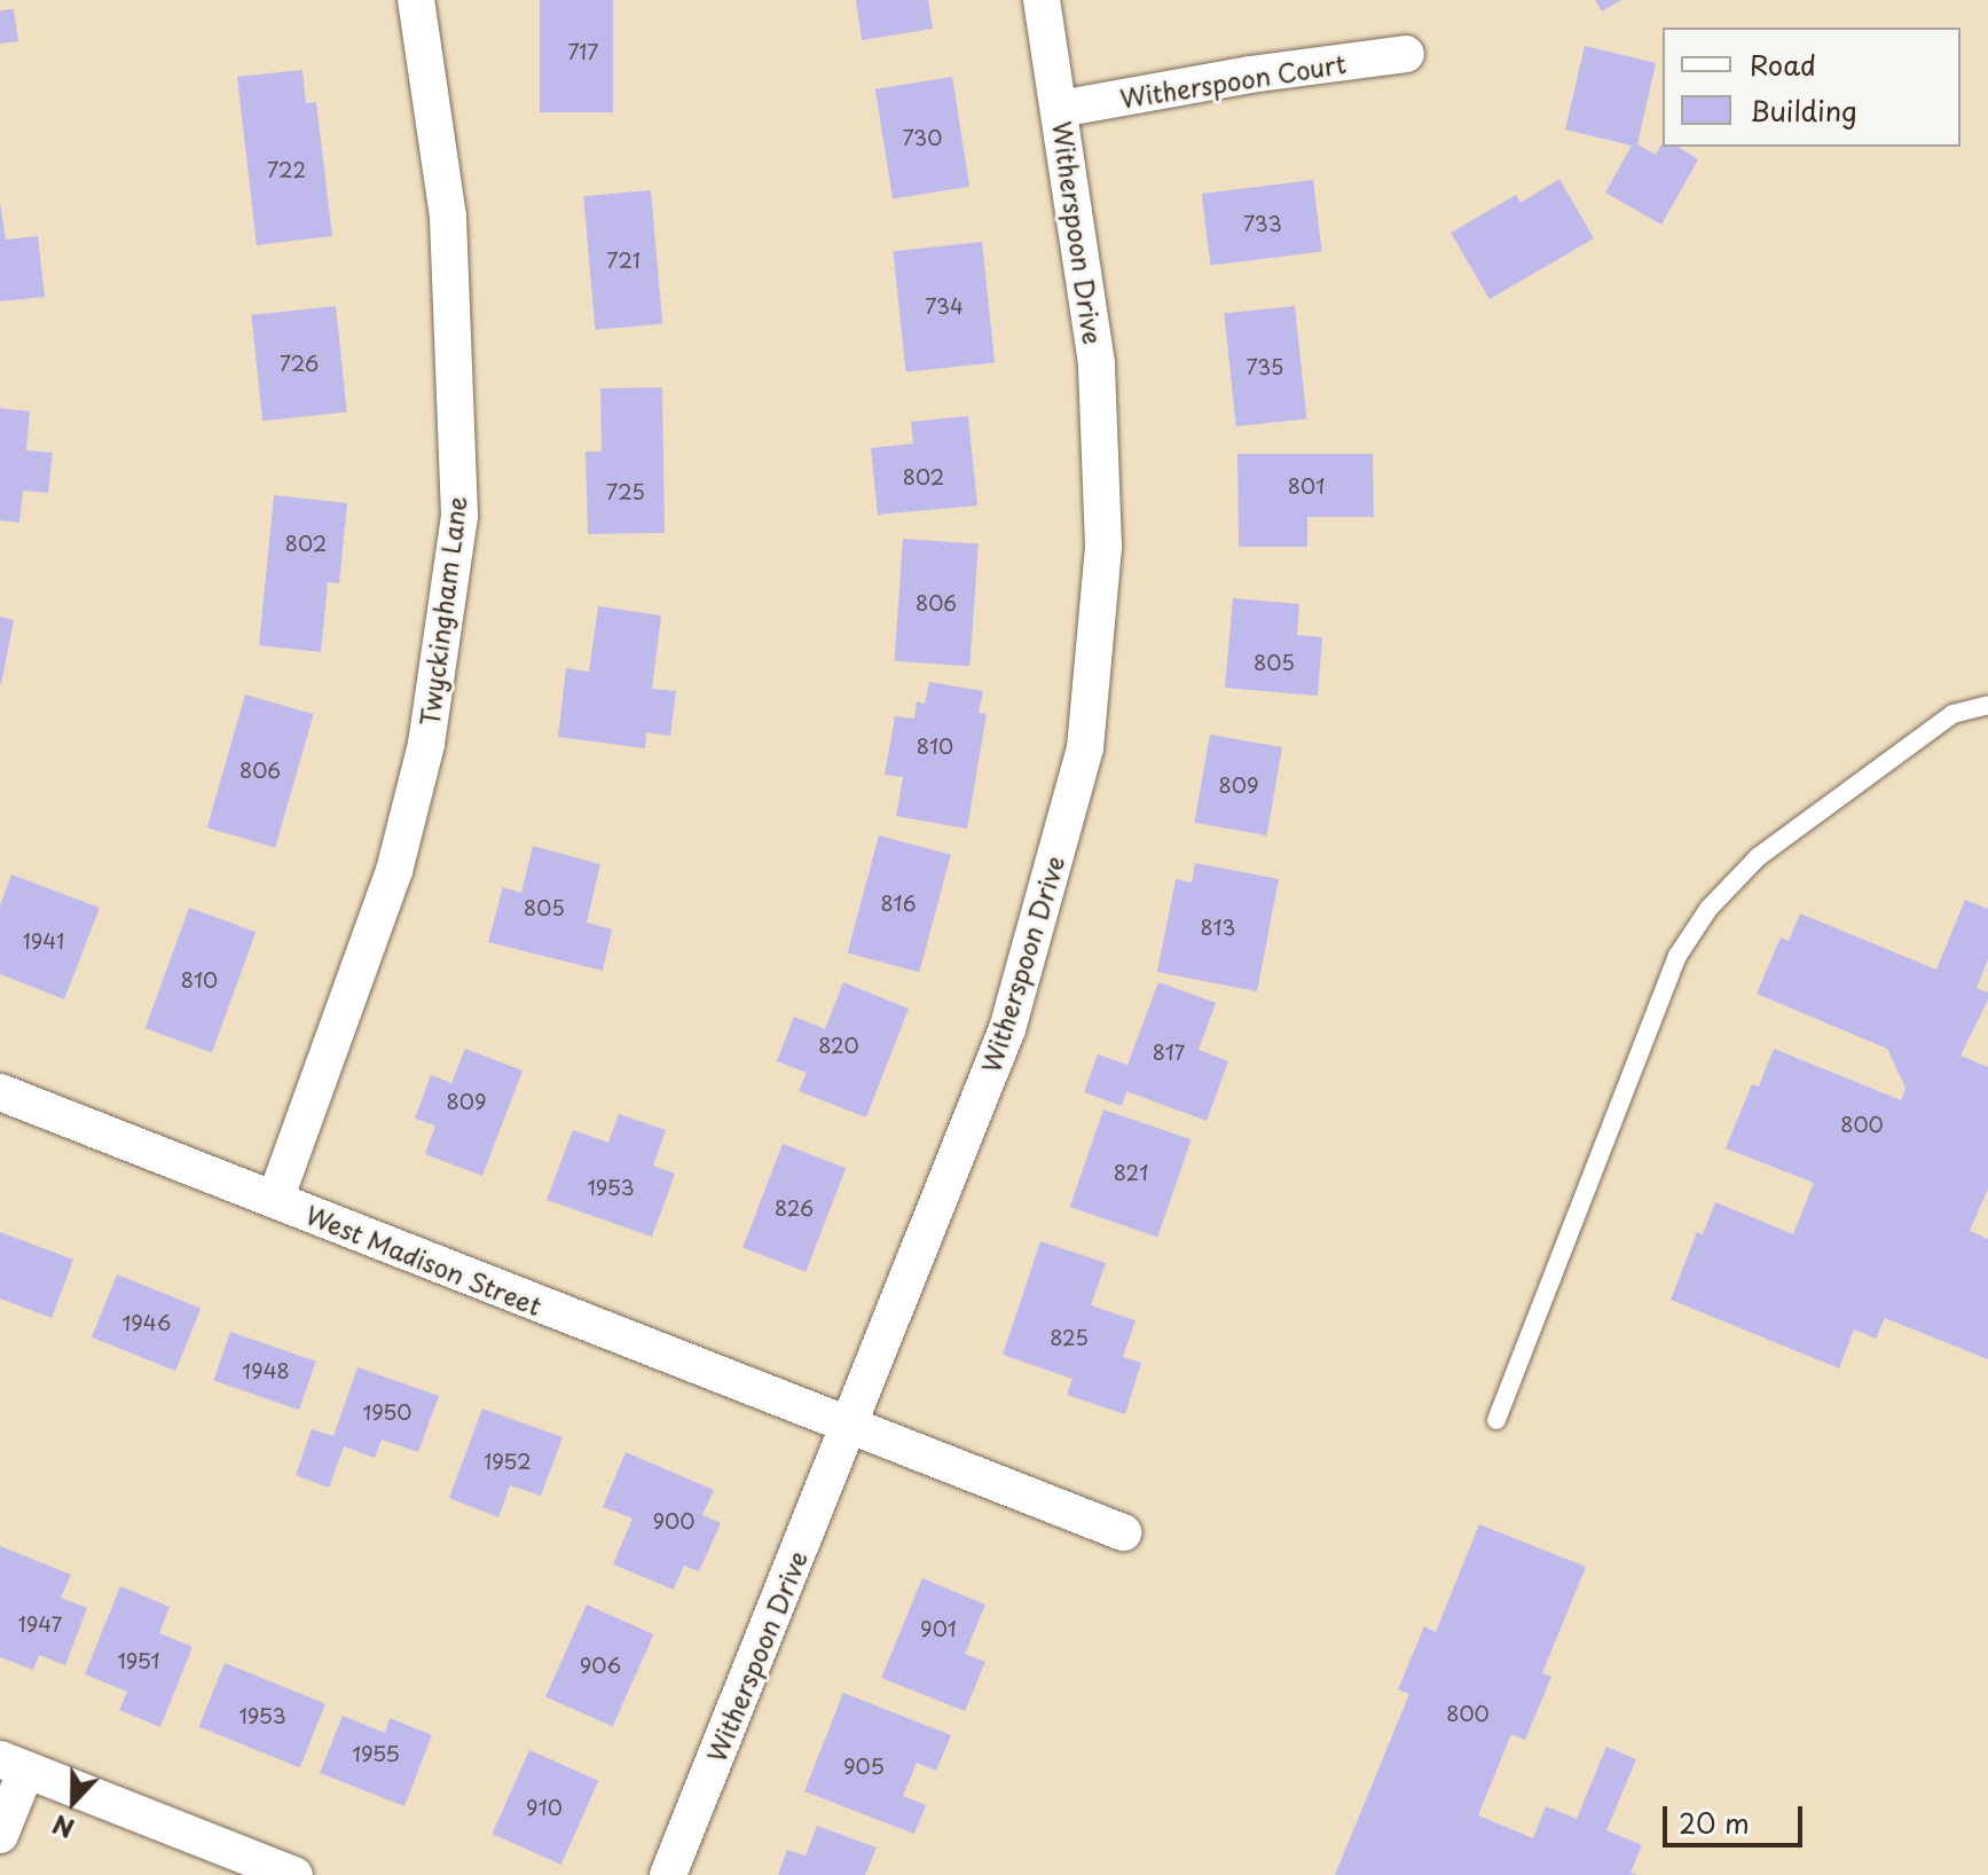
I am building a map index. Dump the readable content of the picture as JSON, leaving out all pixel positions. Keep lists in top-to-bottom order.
{
  "streets": {
    "street": [
      "Witherspoon Court",
      "Witherspoon Drive",
      "Twyckingham Lane",
      "West Madison Street"
    ]
  },
  "crossings": [
    ["Witherspoon Court", "Witherspoon Drive"],
    ["Witherspoon Drive", "West Madison Street"],
    ["Twyckingham Lane", "West Madison Street"]
  ],
  "house_numbers": [
    "717",
    "730",
    "722",
    "733",
    "721",
    "734",
    "726",
    "735",
    "802",
    "801",
    "725",
    "802",
    "806",
    "805",
    "810",
    "806",
    "809",
    "816",
    "805",
    "813",
    "1941",
    "810",
    "820",
    "817",
    "809",
    "800",
    "821",
    "1953",
    "826",
    "1946",
    "825",
    "1948",
    "1950",
    "1952",
    "900",
    "1947",
    "901",
    "1951",
    "906",
    "800",
    "1953",
    "1955",
    "905",
    "910"
  ],
  "legend": ["Road", "Building"],
  "scale_bar": "20 m",
  "north": "bottom"
}
